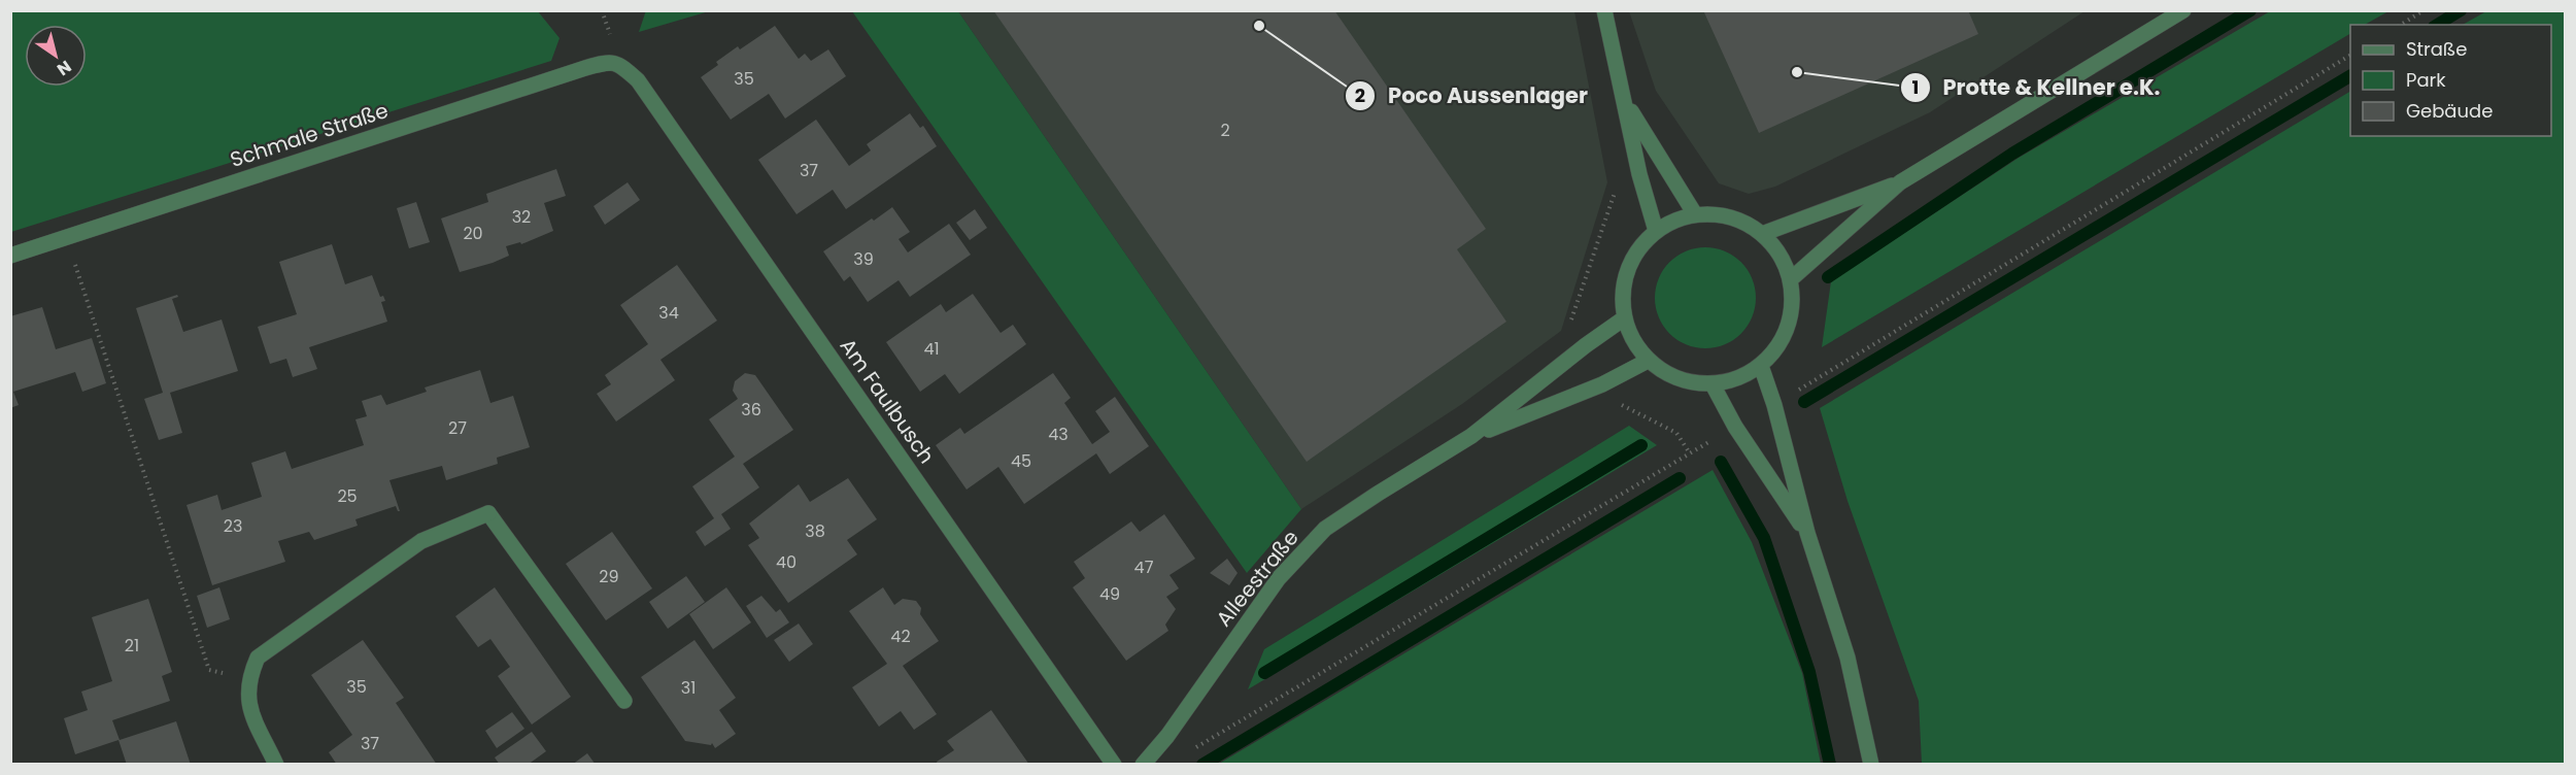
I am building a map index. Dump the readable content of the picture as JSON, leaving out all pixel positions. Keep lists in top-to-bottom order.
{
  "streets": {
    "street": ["Schmale Straße", "Am Faulbusch", "Alleestraße"]
  },
  "crossings": [
    ["Schmale Straße", "Am Faulbusch"]
  ],
  "places": ["Poco Aussenlager", "Protte & Kellner e.K."],
  "house_numbers": [
    "35",
    "2",
    "37",
    "32",
    "20",
    "39",
    "34",
    "41",
    "36",
    "27",
    "43",
    "45",
    "25",
    "23",
    "38",
    "40",
    "47",
    "29",
    "49",
    "42",
    "21",
    "35",
    "31",
    "37"
  ],
  "legend": ["Straße", "Park", "Gebäude"],
  "north": "bottom right"
}
